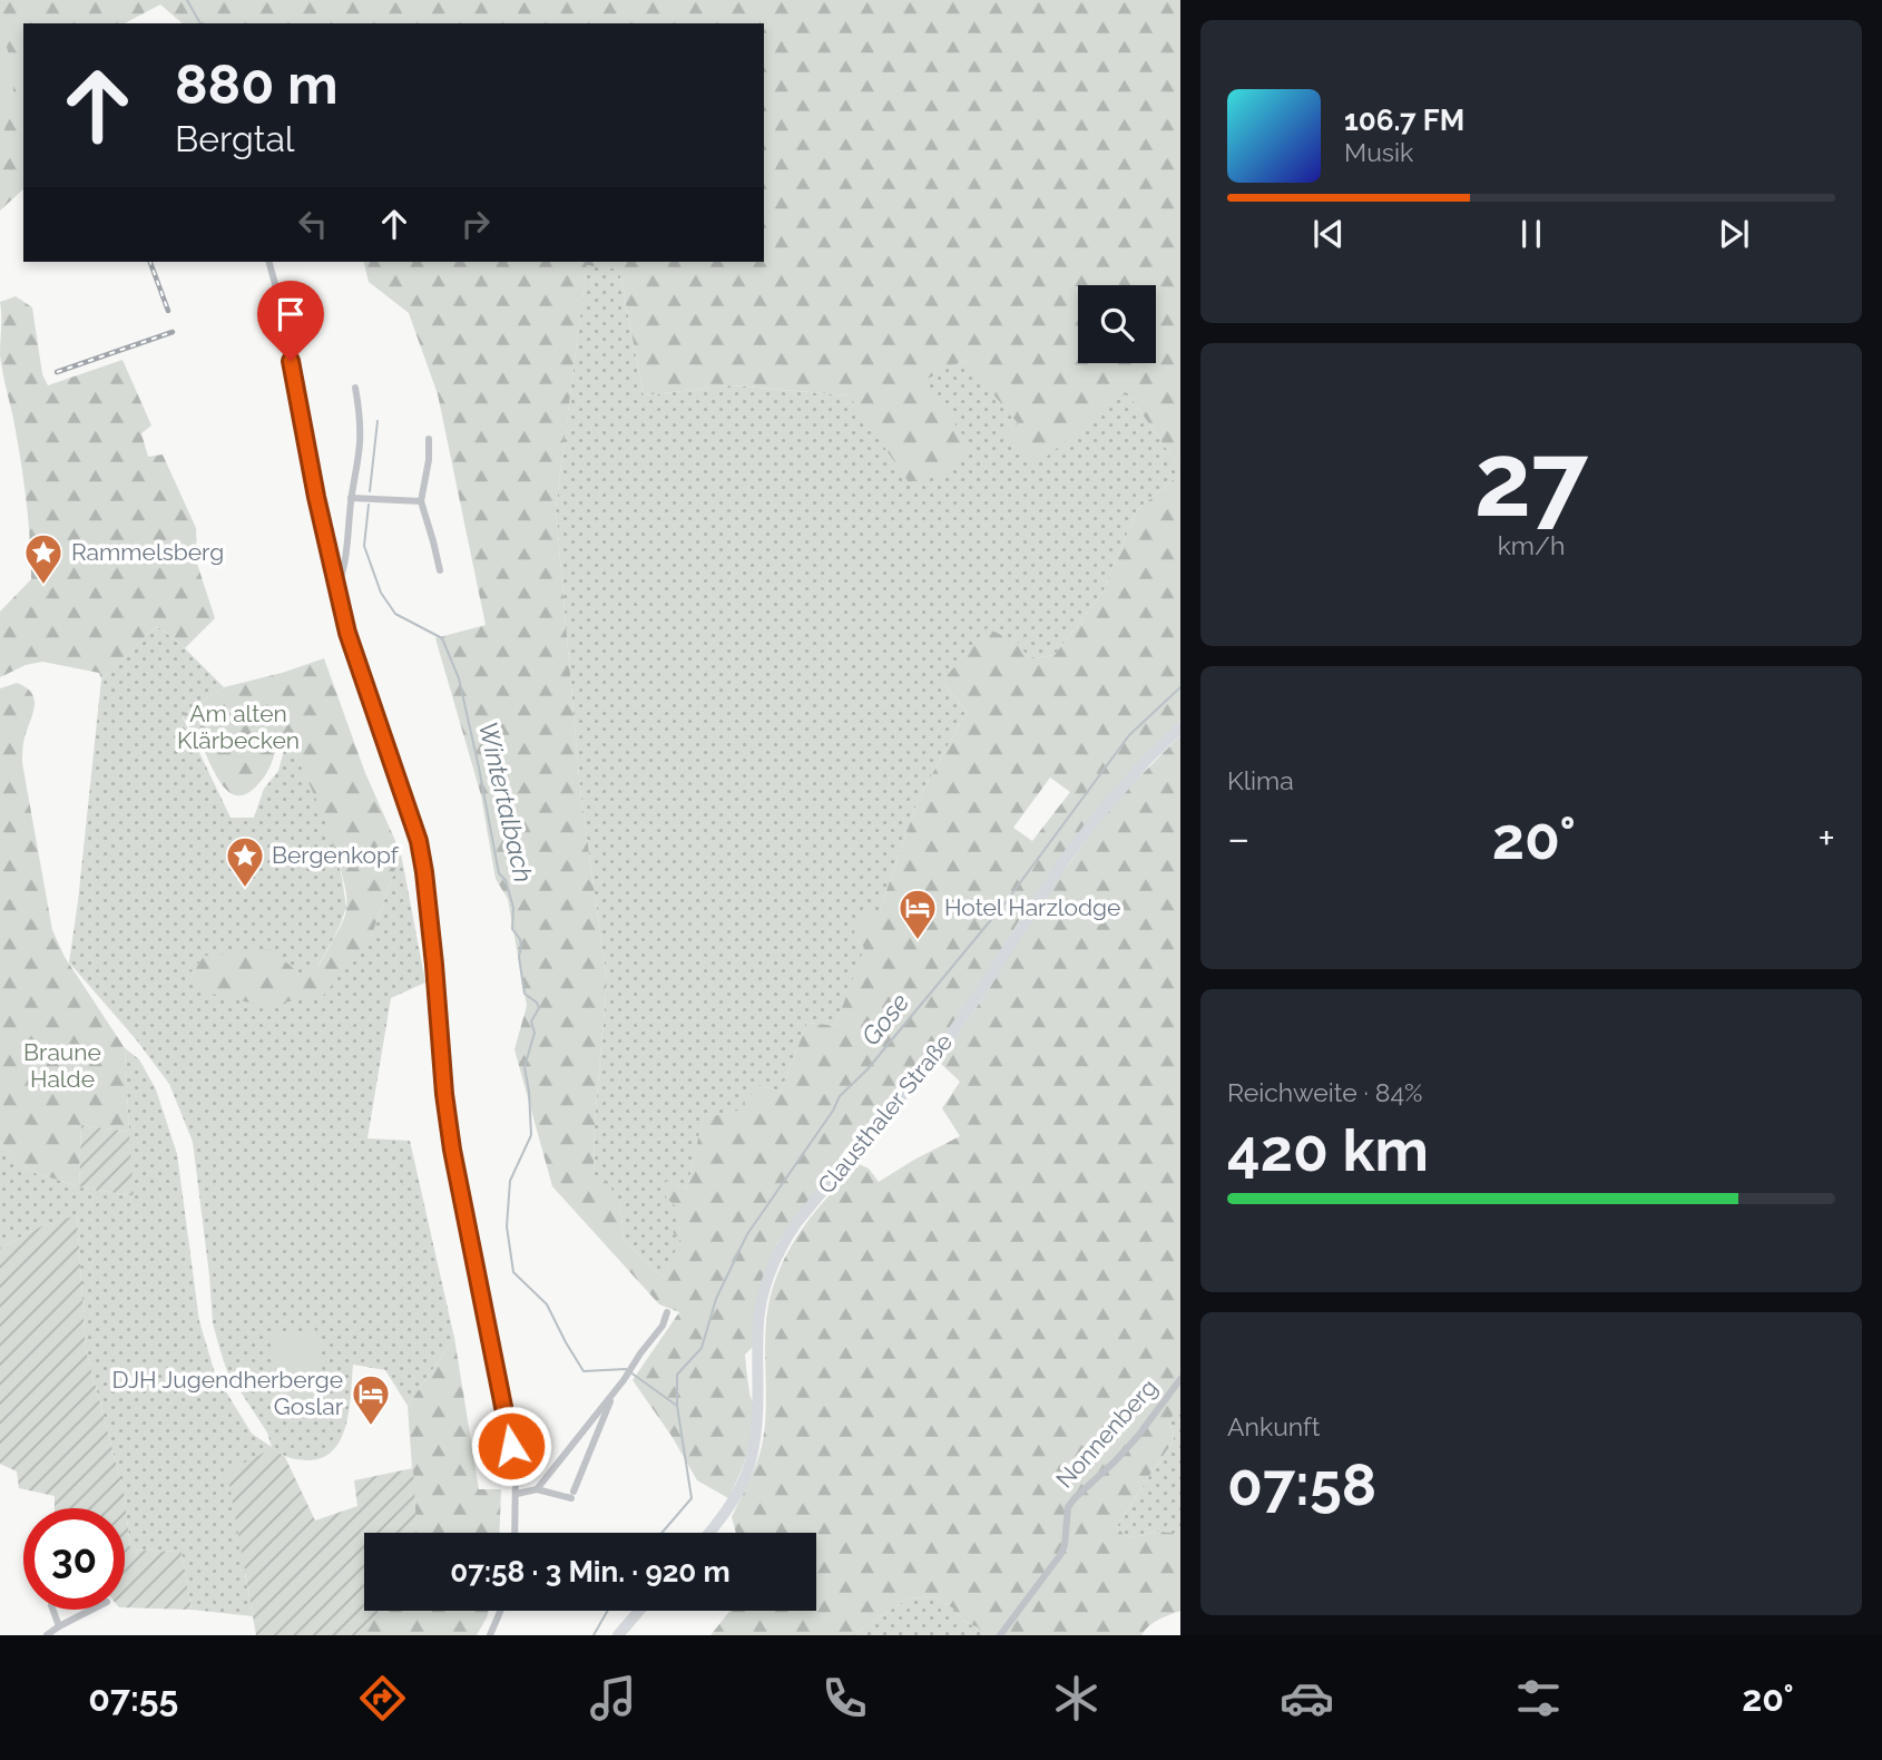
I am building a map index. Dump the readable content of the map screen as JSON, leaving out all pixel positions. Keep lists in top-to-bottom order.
{
  "streets": {
    "main road": ["Clausthaler Straße"],
    "street": ["Nonnenberg"]
  },
  "water": ["Wintertalbach", "Gose"],
  "parks": ["Am alten Klärbecken", "Braune Halde"],
  "places": {
    "place": ["Rammelsberg", "Bergenkopf"],
    "hotel": ["Hotel Harzlodge", "DJH Jugendherberge Goslar"]
  },
  "page": {
    "turn": ["880 m", "Bergtal"],
    "song": ["106.7 FM", "Musik"],
    "tile": [
      ["27", "km/h"],
      "Klima",
      ["Reichweite · 84%", "420 km"],
      ["Ankunft", "07:58"]
    ],
    "heat": ["−", "20°", "+"],
    "limit": "30",
    "trip": "07:58 · 3 Min. · 920 m",
    "tabs": ["07:55", "20°"]
  }
}
